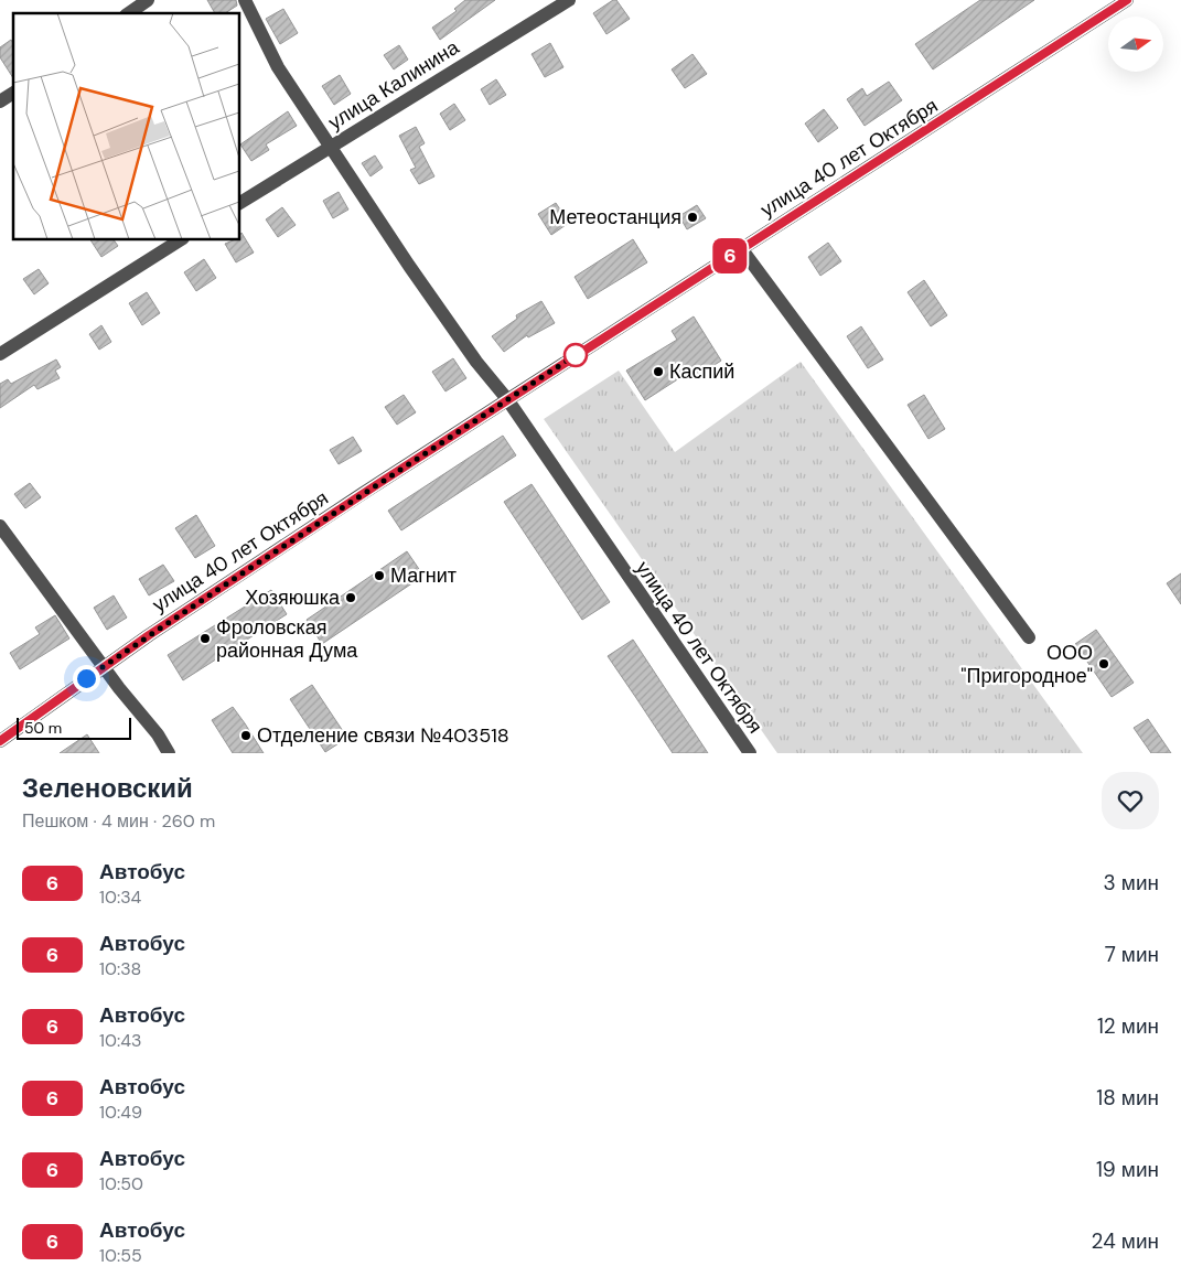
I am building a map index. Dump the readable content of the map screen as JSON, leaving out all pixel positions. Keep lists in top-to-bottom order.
{
  "streets": {
    "street": ["улица Калинина", "улица 40 лет Октября"]
  },
  "places": [
    "Метеостанция",
    "Каспий",
    "Магнит",
    "Хозяюшка",
    "Фроловская районная Дума",
    "ООО \"Пригородное\"",
    "Отделение связи №403518"
  ],
  "lines": ["bus line 6"],
  "scale_bar": "50 m",
  "north": "right",
  "page": {
    "on_map": "6",
    "scale": "50 m",
    "heading": ["Зеленовский", "Пешком · 4 мин · 260 m"],
    "list": [
      {
        "mark": "6",
        "name": "Автобус",
        "note": "10:34",
        "value": "3 мин"
      },
      {
        "mark": "6",
        "name": "Автобус",
        "note": "10:38",
        "value": "7 мин"
      },
      {
        "mark": "6",
        "name": "Автобус",
        "note": "10:43",
        "value": "12 мин"
      },
      {
        "mark": "6",
        "name": "Автобус",
        "note": "10:49",
        "value": "18 мин"
      },
      {
        "mark": "6",
        "name": "Автобус",
        "note": "10:50",
        "value": "19 мин"
      },
      {
        "mark": "6",
        "name": "Автобус",
        "note": "10:55",
        "value": "24 мин"
      }
    ]
  }
}
